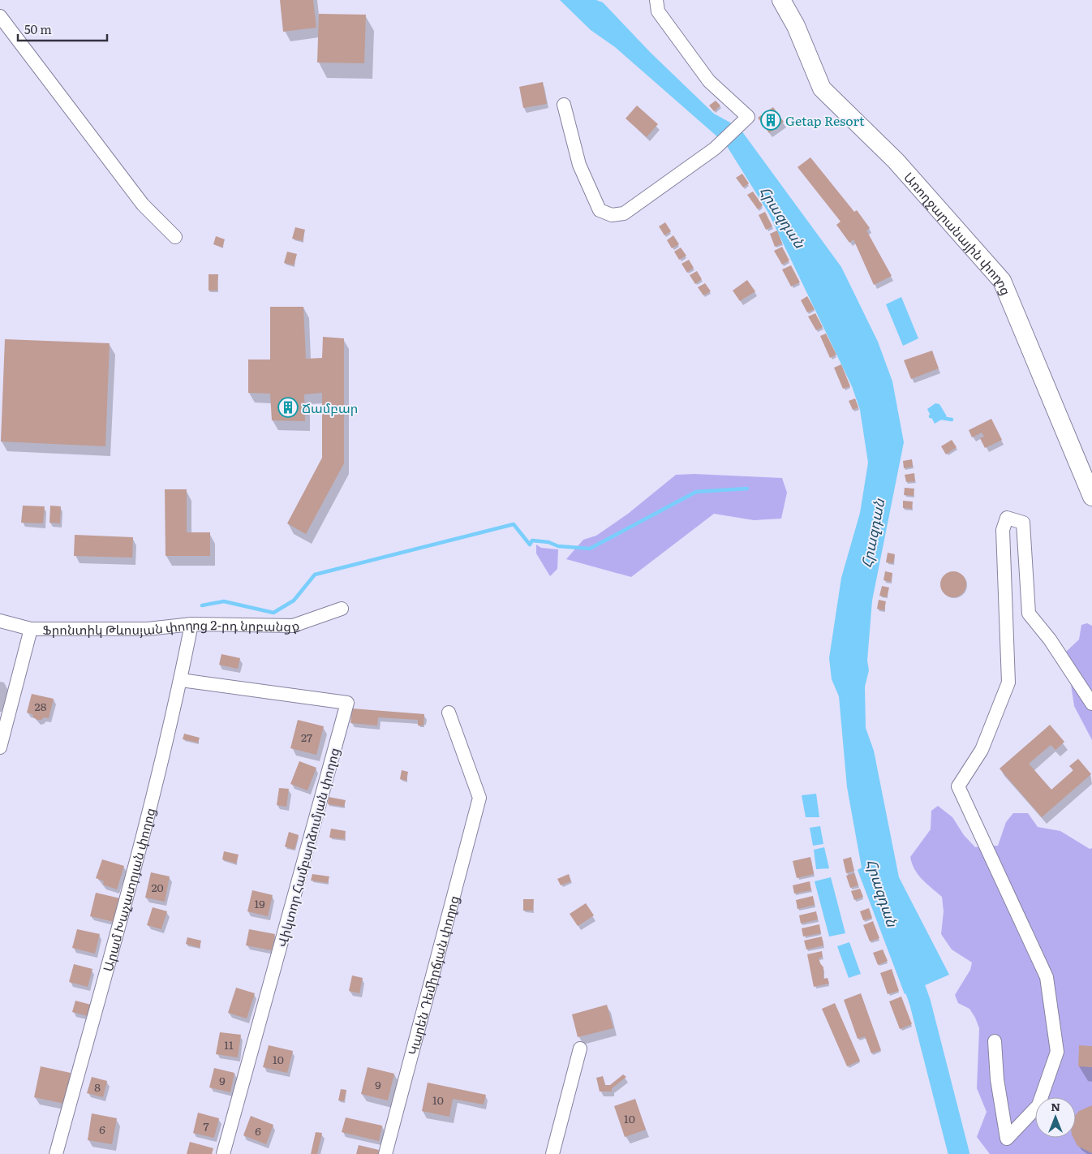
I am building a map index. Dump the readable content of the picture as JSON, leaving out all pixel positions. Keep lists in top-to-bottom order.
{
  "streets": {
    "main road": ["Առողջարանային փողոց"],
    "street": [
      "Ֆրոնտիկ Թևոսյան փողոց 2-րդ նրբանցք",
      "Վիկտոր Համբարձումյան փողոց",
      "Արամ Խաչատրյան փողոց",
      "Կարեն Դեմիրճյան փողոց"
    ]
  },
  "crossings": [
    ["Ֆրոնտիկ Թևոսյան փողոց 2-րդ նրբանցք", "Արամ Խաչատրյան փողոց"],
    ["Վիկտոր Համբարձումյան փողոց", "Արամ Խաչատրյան փողոց"]
  ],
  "water": ["Հրազդան"],
  "places": {
    "building": ["Getap Resort", "Ճամբար"]
  },
  "house_numbers": [
    "28",
    "27",
    "20",
    "19",
    "11",
    "10",
    "9",
    "9",
    "8",
    "10",
    "10",
    "7",
    "6",
    "6"
  ],
  "scale_bar": "50 m",
  "north": "top"
}
